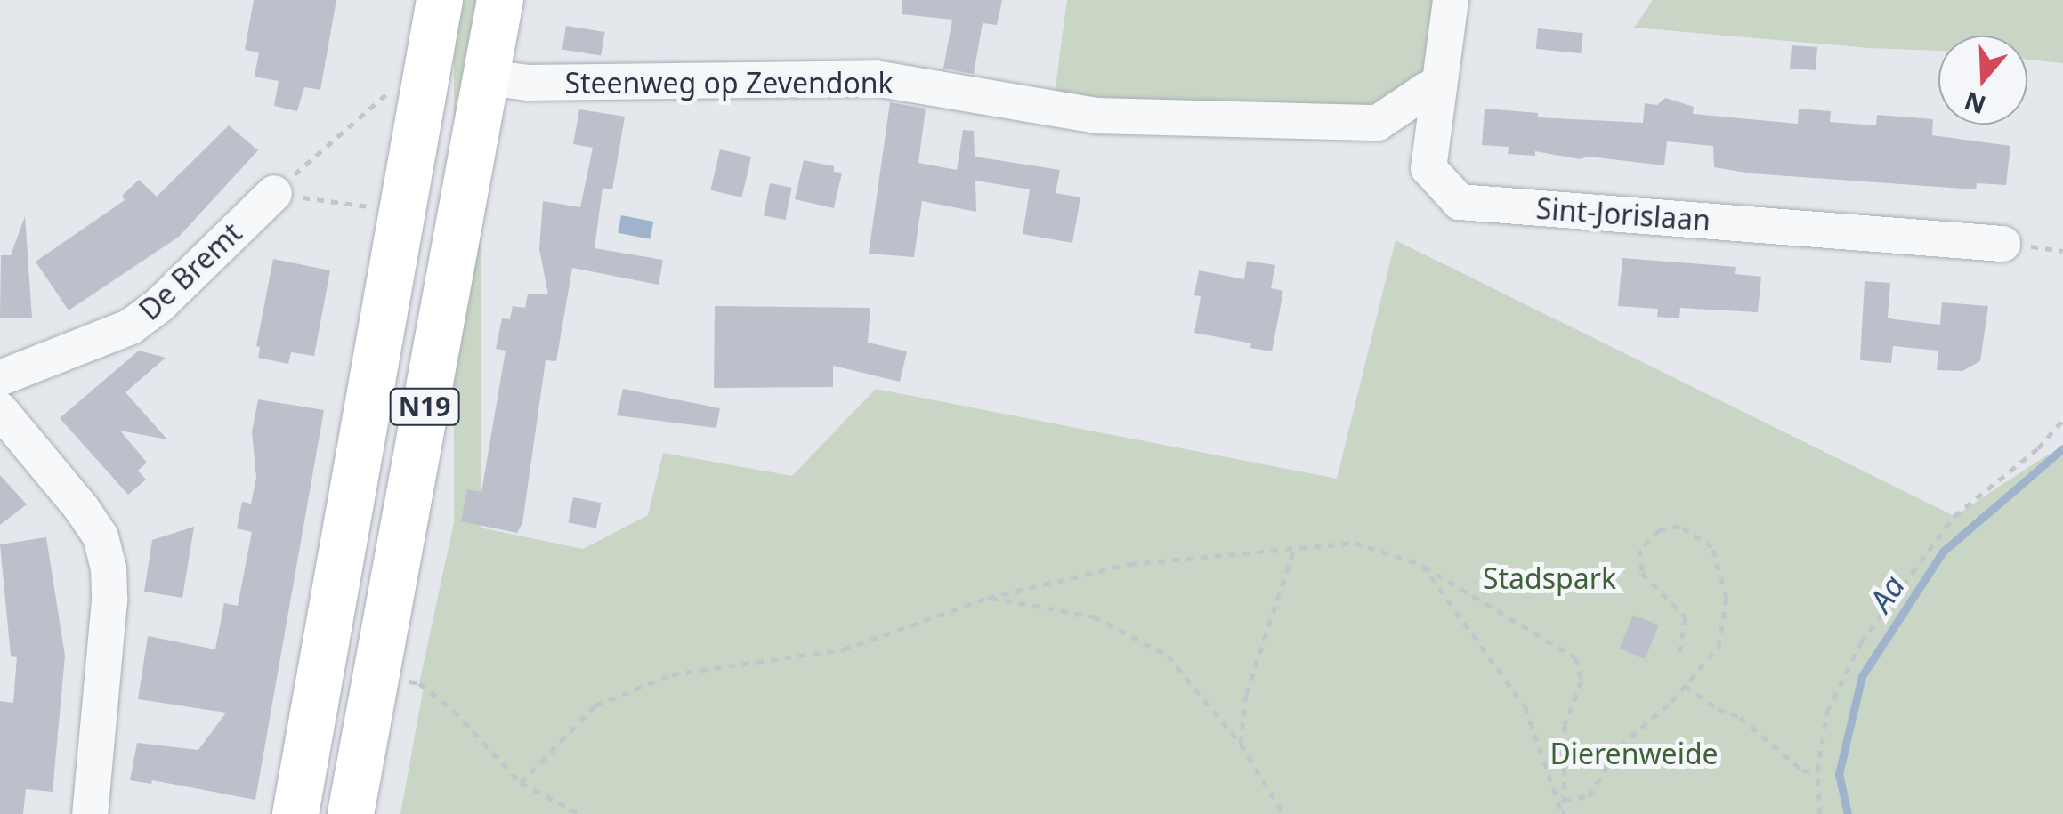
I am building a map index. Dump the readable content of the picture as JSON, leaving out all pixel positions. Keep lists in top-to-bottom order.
{
  "streets": {
    "main road": ["N19"],
    "street": ["Steenweg op Zevendonk", "Sint-Jorislaan", "De Bremt"]
  },
  "crossings": [
    ["Steenweg op Zevendonk", "Sint-Jorislaan"],
    ["Steenweg op Zevendonk", "N19"]
  ],
  "water": ["Aa"],
  "parks": ["Stadspark", "Dierenweide"],
  "north": "bottom"
}
